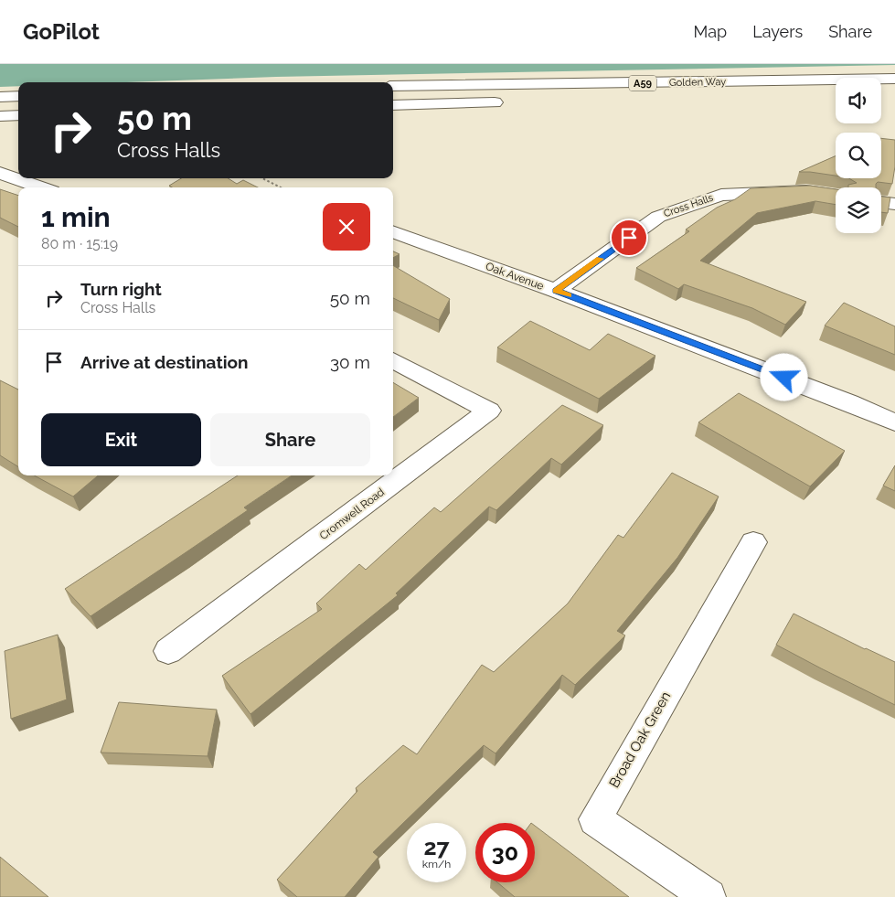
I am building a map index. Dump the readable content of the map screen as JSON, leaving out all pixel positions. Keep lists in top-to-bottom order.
{
  "streets": {
    "main road": [
      "Golden Way",
      "A59",
      "Cross Halls",
      "Oak Avenue",
      "Cromwell Road",
      "Broad Oak Green"
    ]
  },
  "crossings": [
    ["Cross Halls", "Oak Avenue"]
  ],
  "page": {
    "header": "GoPilot",
    "nav": ["Map", "Layers", "Share"],
    "turn": ["50 m", "Cross Halls"],
    "heading": ["1 min", "80 m · 15:19"],
    "list": [
      {
        "name": "Turn right",
        "note": "Cross Halls",
        "value": "50 m"
      },
      {
        "name": "Arrive at destination",
        "value": "30 m"
      }
    ],
    "buttons": ["Exit", "Share"],
    "speed": "27 km/h",
    "limit": "30"
  }
}
